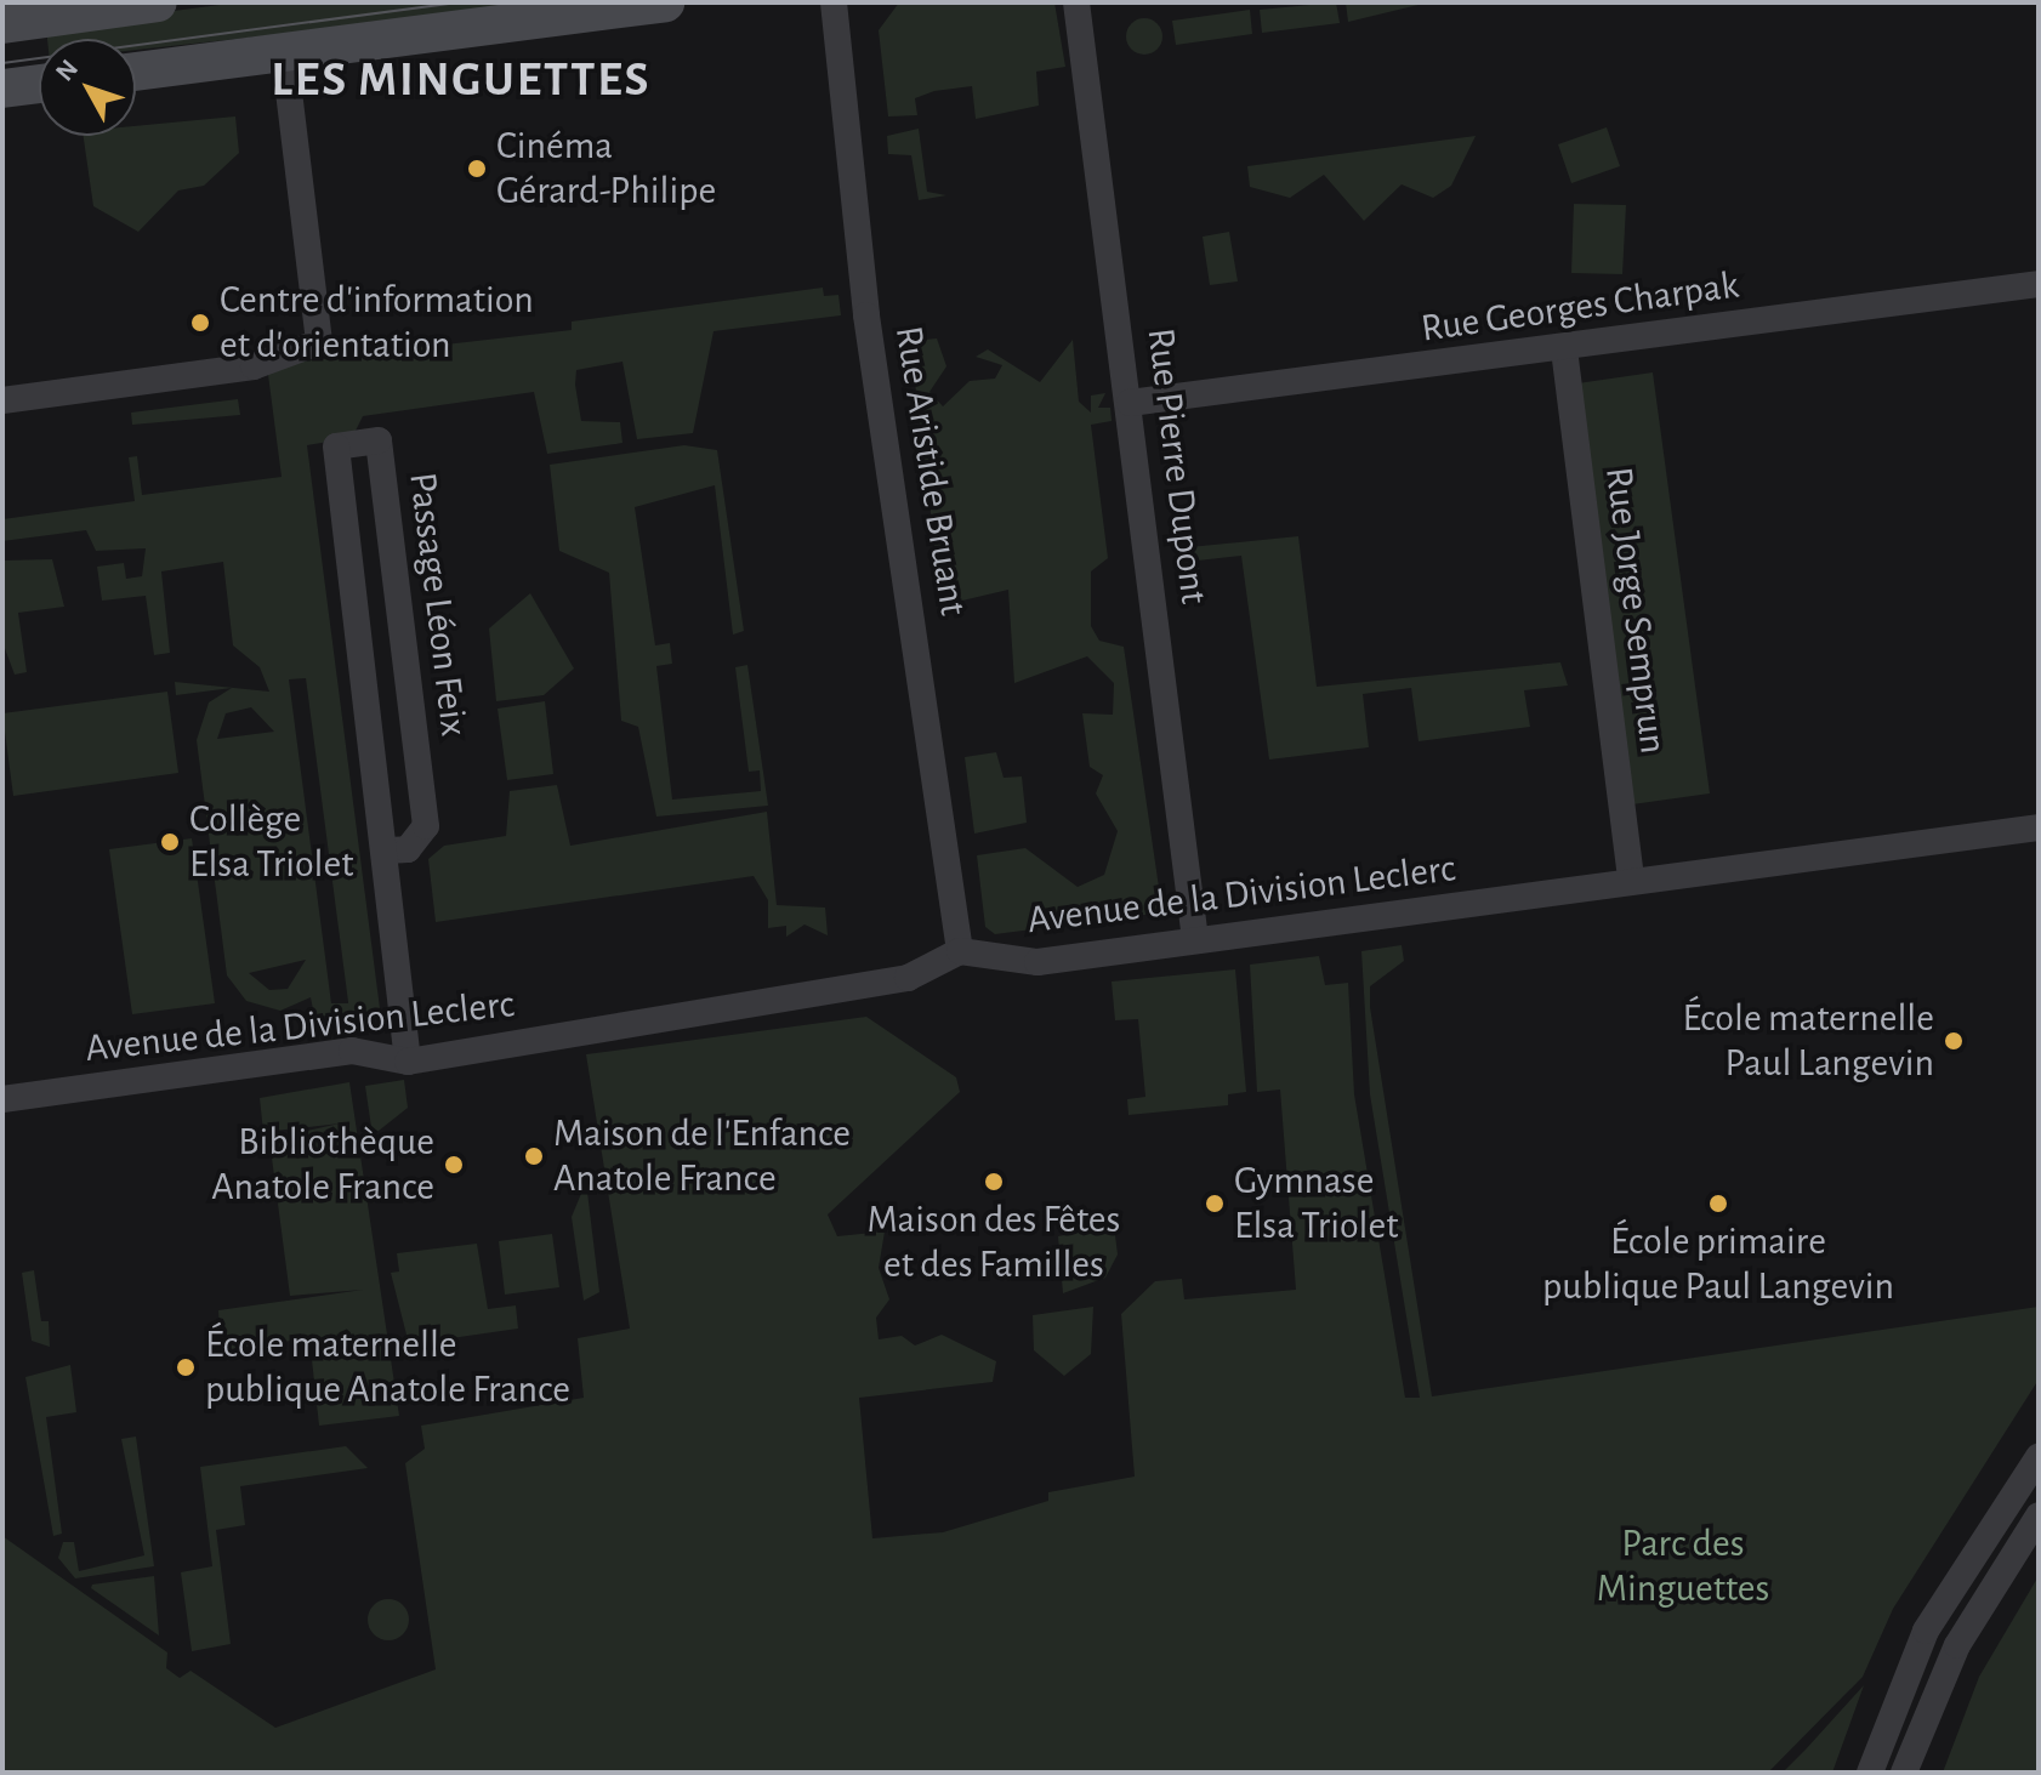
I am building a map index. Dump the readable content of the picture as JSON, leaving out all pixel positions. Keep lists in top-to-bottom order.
{
  "streets": {
    "street": [
      "Rue Georges Charpak",
      "Rue Pierre Dupont",
      "Rue Aristide Bruant",
      "Passage Léon Feix",
      "Rue Jorge Semprun",
      "Avenue de la Division Leclerc"
    ]
  },
  "crossings": [
    ["Rue Georges Charpak", "Rue Pierre Dupont"],
    ["Rue Georges Charpak", "Rue Jorge Semprun"],
    ["Rue Pierre Dupont", "Avenue de la Division Leclerc"],
    ["Rue Aristide Bruant", "Avenue de la Division Leclerc"],
    ["Passage Léon Feix", "Avenue de la Division Leclerc"],
    ["Rue Jorge Semprun", "Avenue de la Division Leclerc"]
  ],
  "districts": ["LES MINGUETTES"],
  "parks": ["Parc des Minguettes"],
  "places": [
    "Cinéma Gérard-Philipe",
    "Centre d'information et d'orientation",
    "Collège Elsa Triolet",
    "École maternelle Paul Langevin",
    "Maison de l'Enfance Anatole France",
    "Bibliothèque Anatole France",
    "Maison des Fêtes et des Familles",
    "Gymnase Elsa Triolet",
    "École primaire publique Paul Langevin",
    "École maternelle publique Anatole France"
  ],
  "north": "top left"
}
